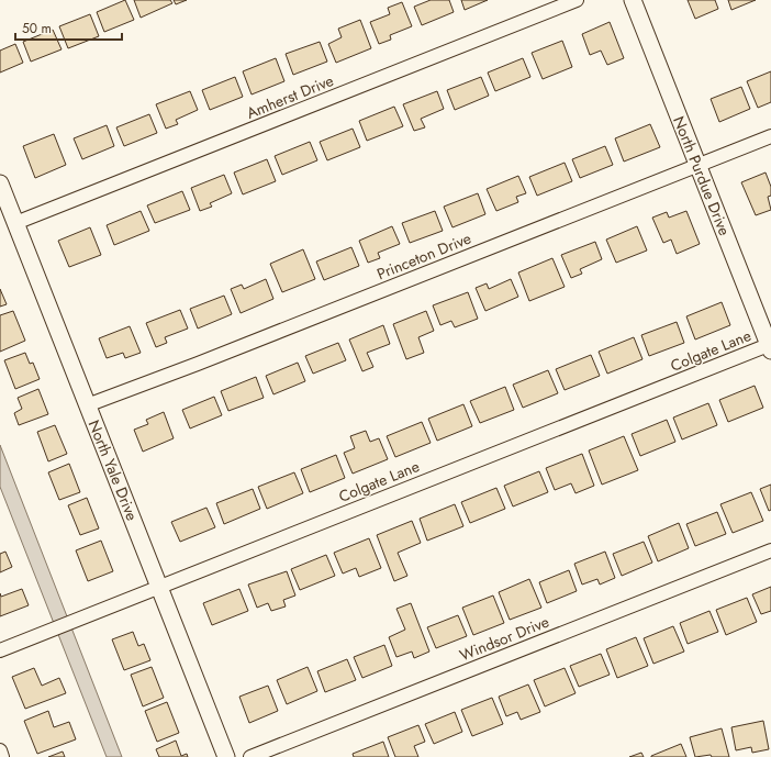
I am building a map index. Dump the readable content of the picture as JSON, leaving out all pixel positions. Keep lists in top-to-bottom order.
{
  "streets": {
    "street": [
      "Amherst Drive",
      "North Purdue Drive",
      "Princeton Drive",
      "Colgate Lane",
      "North Yale Drive",
      "Windsor Drive"
    ]
  },
  "crossings": [
    ["Amherst Drive", "North Yale Drive"],
    ["North Purdue Drive", "Princeton Drive"],
    ["North Purdue Drive", "Colgate Lane"],
    ["Princeton Drive", "North Yale Drive"],
    ["Colgate Lane", "North Yale Drive"]
  ],
  "scale_bar": "50 m"
}
